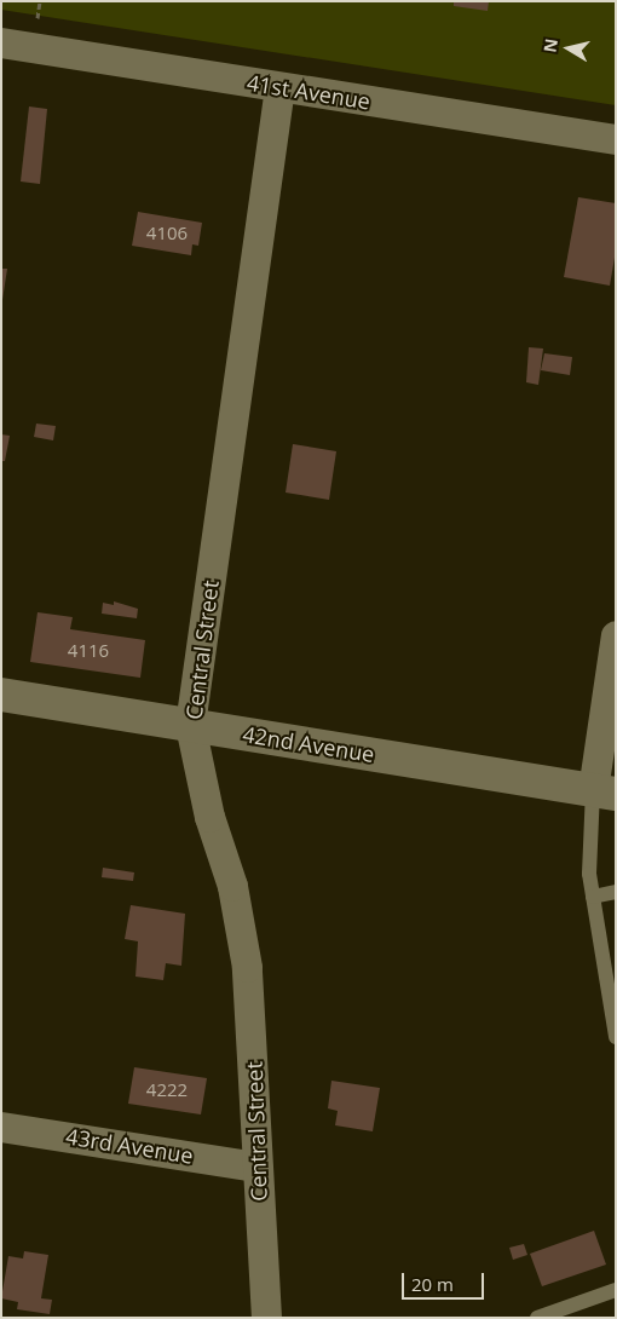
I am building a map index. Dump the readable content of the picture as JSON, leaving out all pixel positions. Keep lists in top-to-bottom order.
{
  "streets": {
    "street": [
      "41st Avenue",
      "Central Street",
      "42nd Avenue",
      "43rd Avenue"
    ]
  },
  "crossings": [
    ["41st Avenue", "Central Street"],
    ["Central Street", "42nd Avenue"],
    ["Central Street", "43rd Avenue"]
  ],
  "house_numbers": ["4106", "4116", "4222"],
  "scale_bar": "20 m",
  "north": "left"
}
